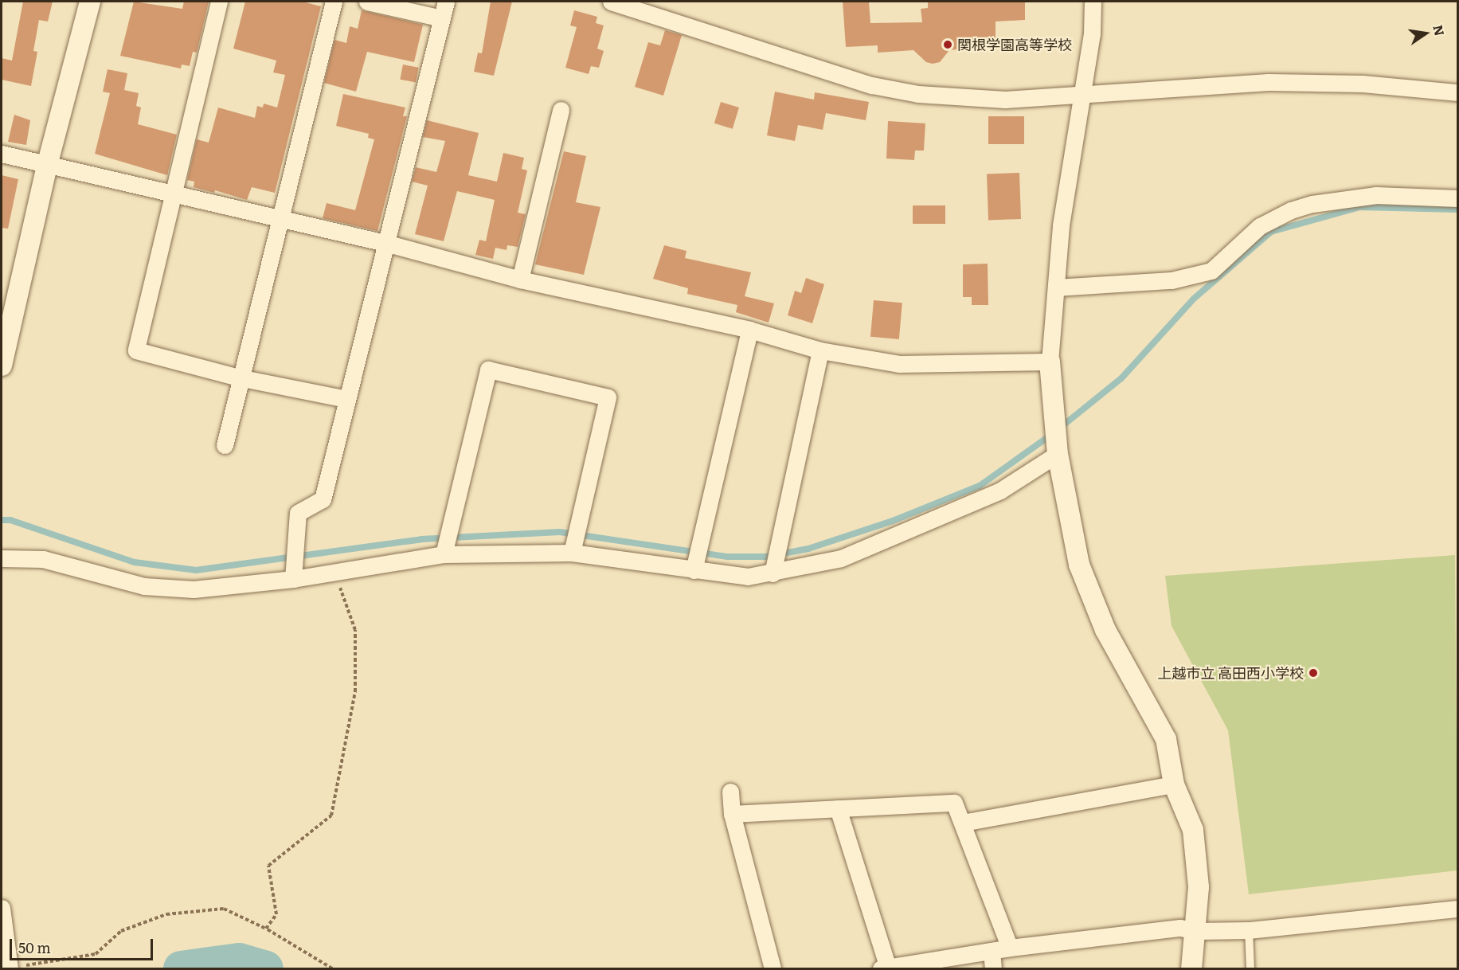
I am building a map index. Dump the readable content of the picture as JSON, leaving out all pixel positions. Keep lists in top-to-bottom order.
{
  "places": ["関根学園高等学校", "上越市立 高田西小学校"],
  "scale_bar": "50 m",
  "north": "right"
}
